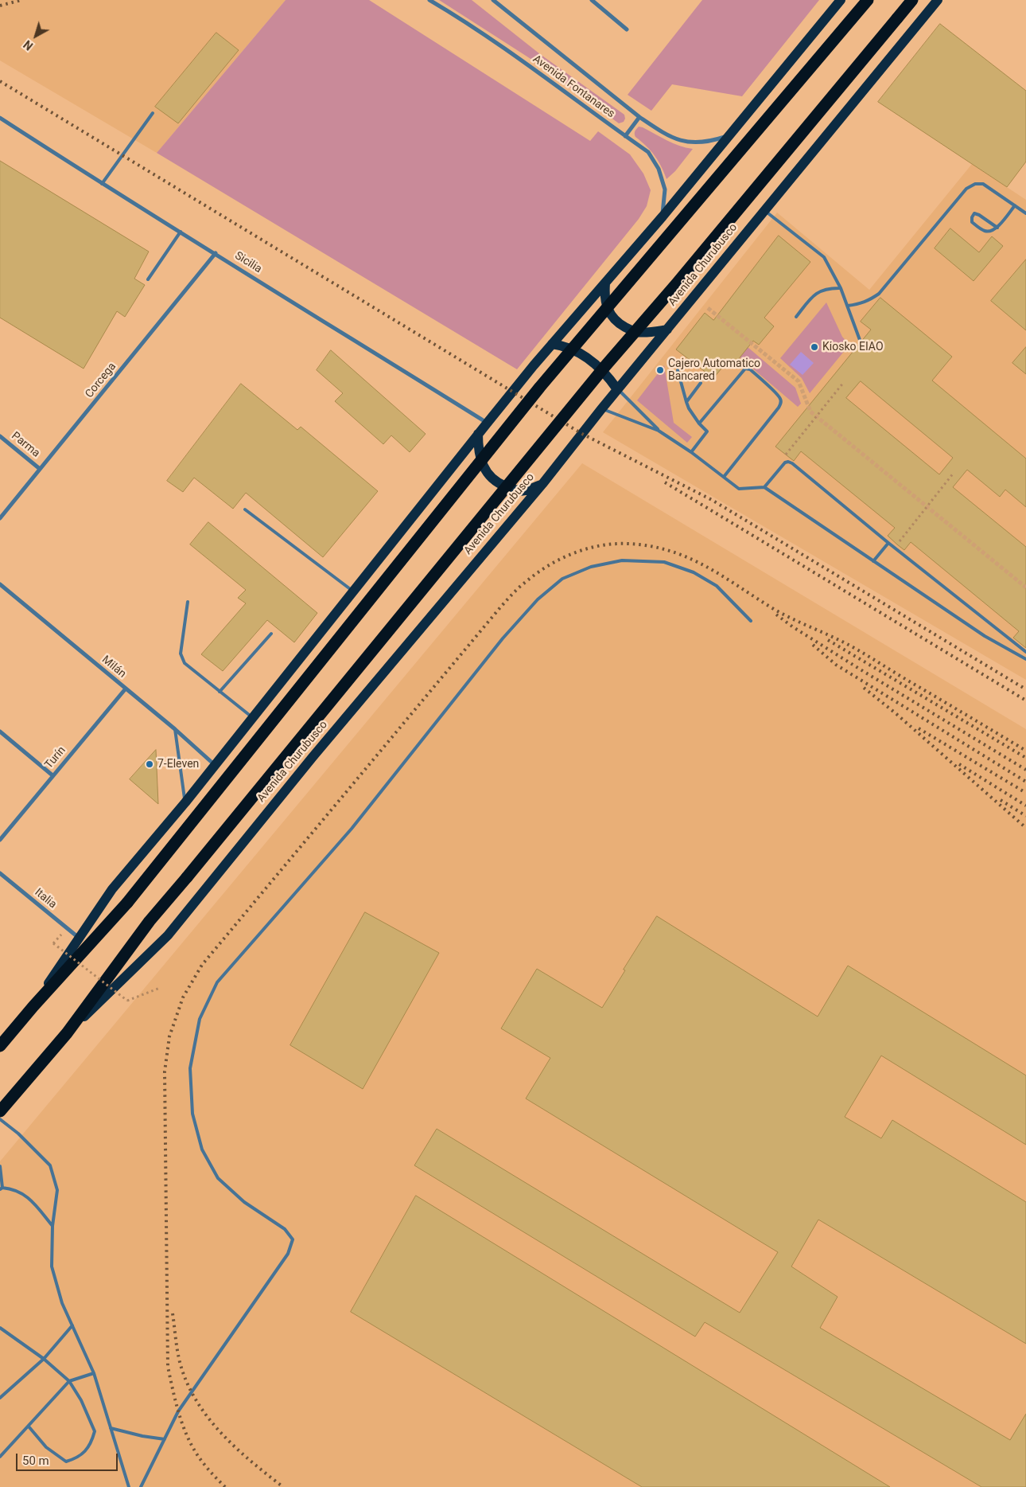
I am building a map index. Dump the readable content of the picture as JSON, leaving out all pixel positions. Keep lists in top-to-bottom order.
{
  "streets": {
    "highway": ["Avenida Churubusco"],
    "street": [
      "Avenida Fontanares",
      "Sicilia",
      "Corcega",
      "Parma",
      "Milán",
      "Turín",
      "Italia"
    ]
  },
  "crossings": [
    ["Sicilia", "Corcega"],
    ["Corcega", "Parma"],
    ["Milán", "Turín"]
  ],
  "places": ["Kiosko EIAO", "Cajero Automatico Bancared", "7-Eleven"],
  "scale_bar": "50 m",
  "north": "bottom left"
}
